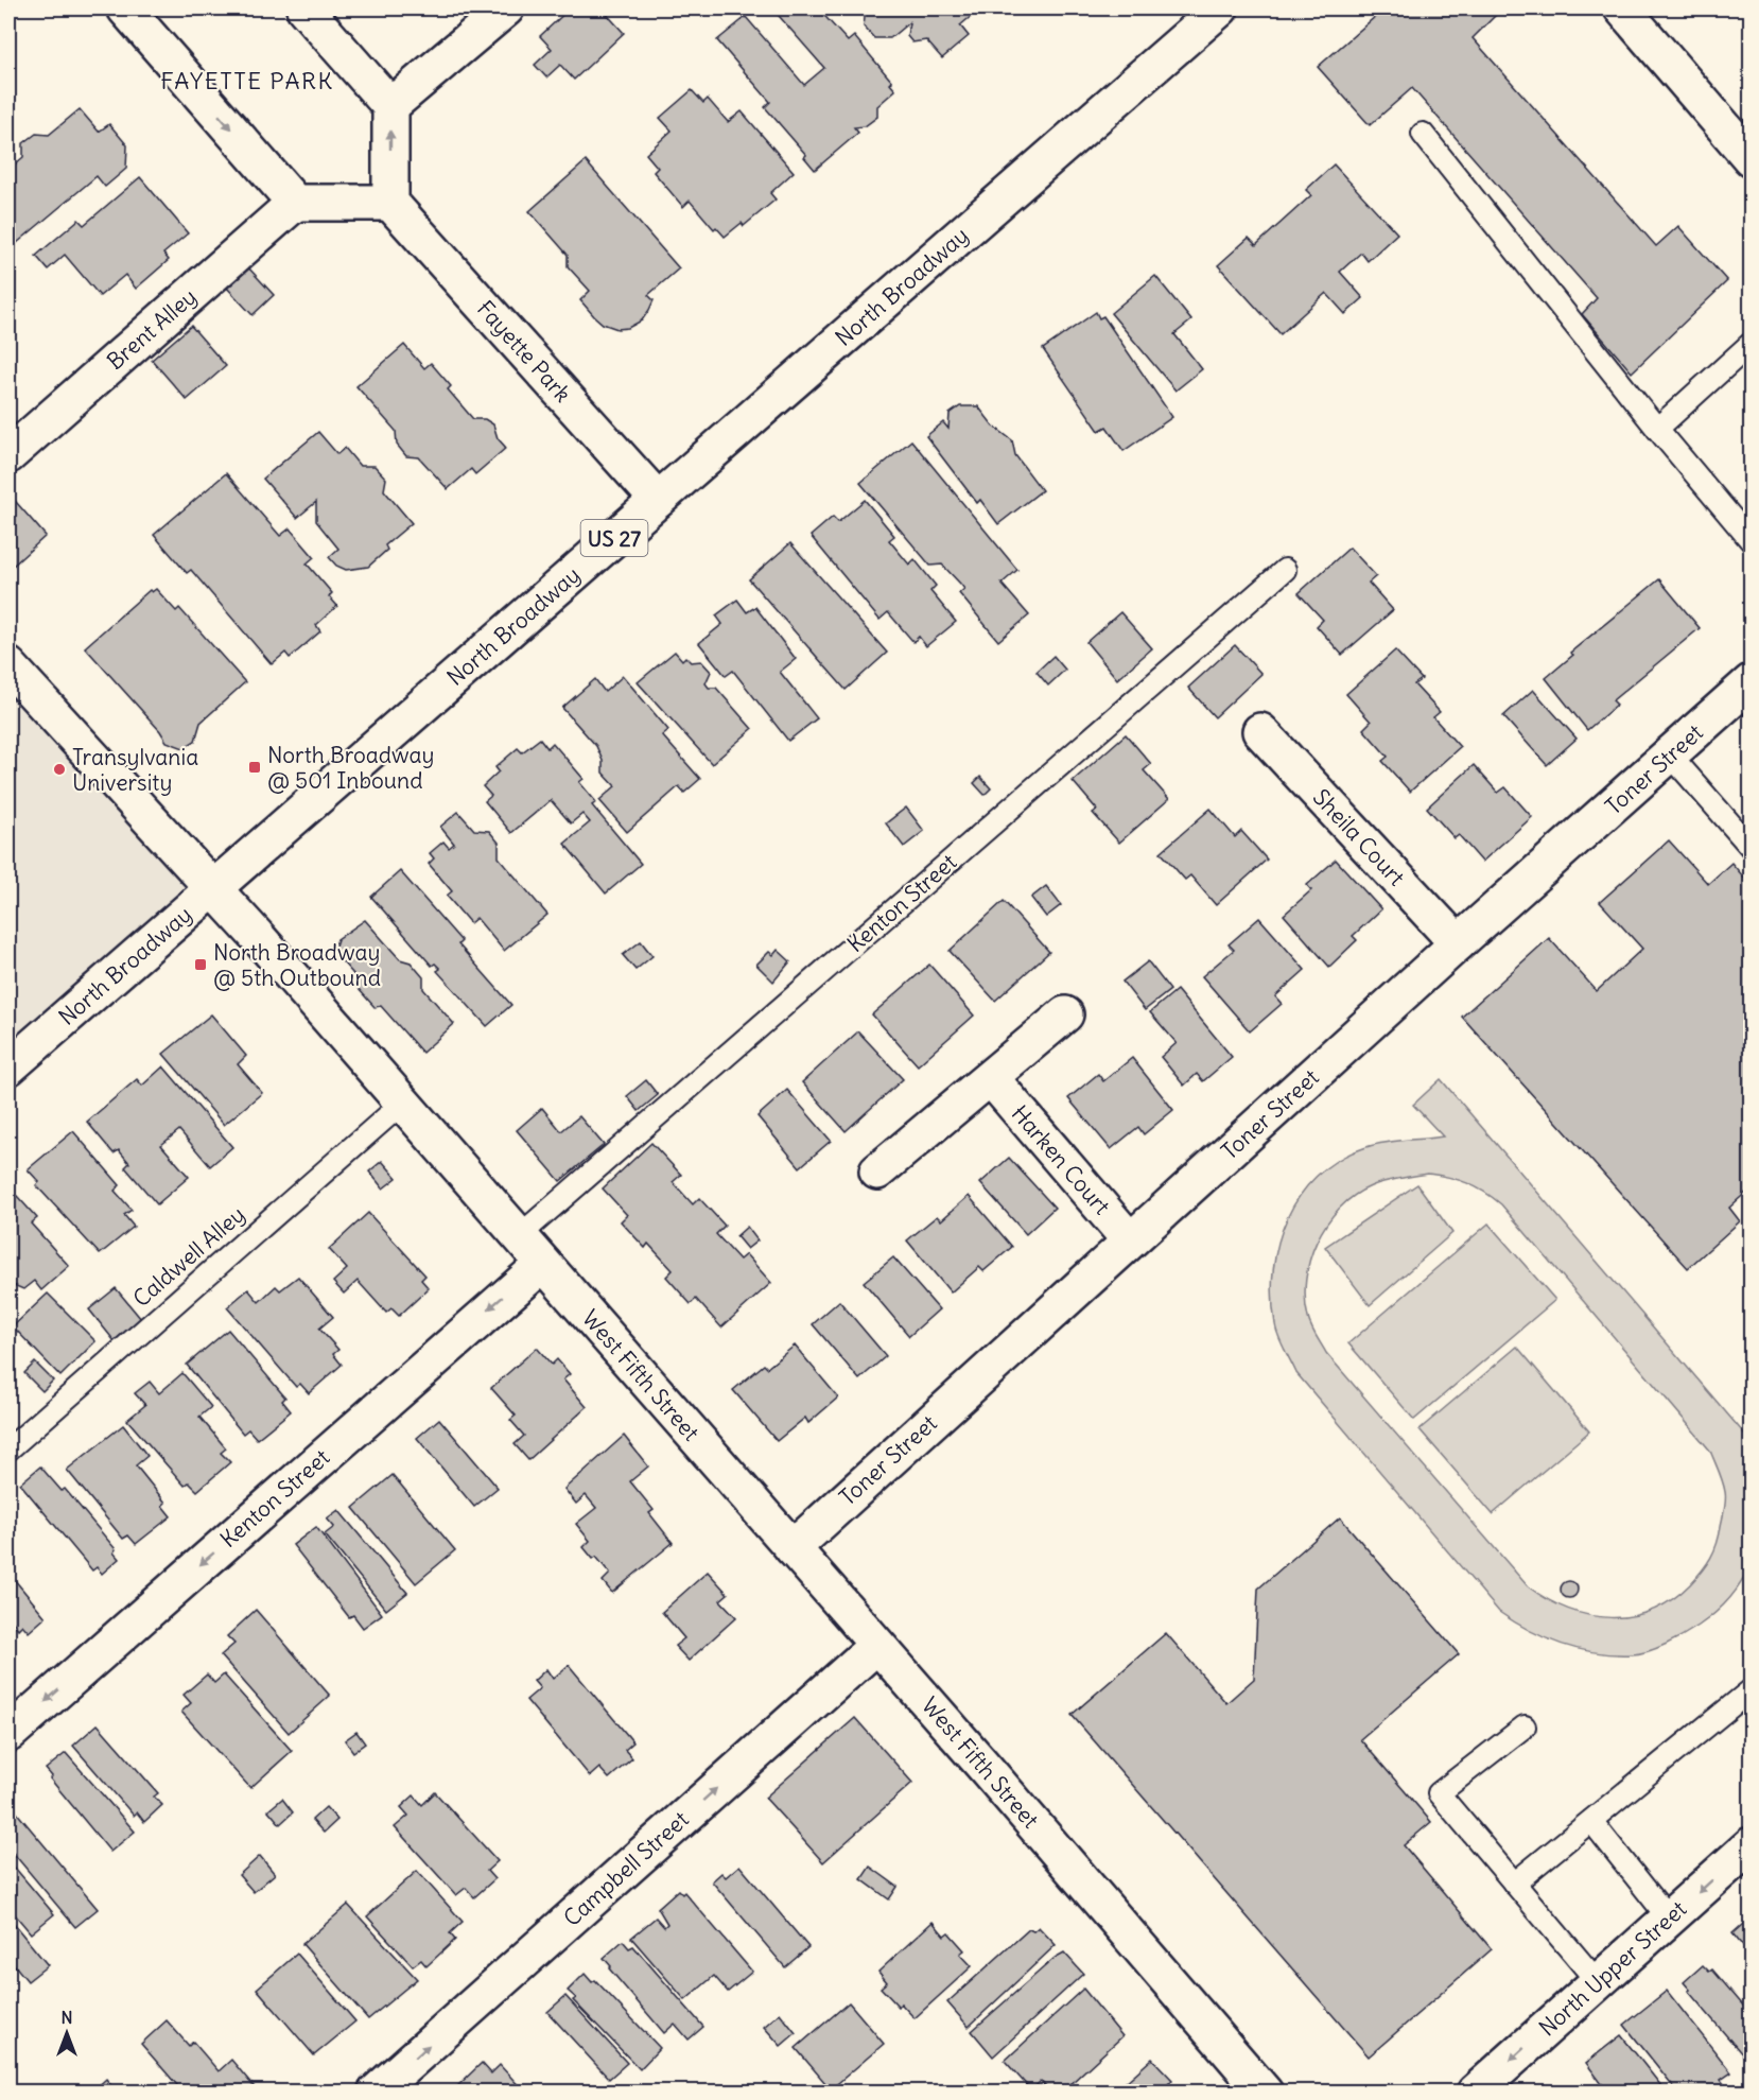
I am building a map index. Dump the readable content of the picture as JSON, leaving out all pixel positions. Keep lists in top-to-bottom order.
{
  "streets": {
    "street": [
      "North Broadway",
      "Brent Alley",
      "Fayette Park",
      "US 27",
      "Toner Street",
      "Sheila Court",
      "Kenton Street",
      "Harken Court",
      "West Fifth Street",
      "Campbell Street",
      "North Upper Street"
    ],
    "lane": ["Caldwell Alley"]
  },
  "crossings": [
    ["North Broadway", "Fayette Park"],
    ["North Broadway", "West Fifth Street"],
    ["Toner Street", "Sheila Court"],
    ["Toner Street", "Harken Court"],
    ["Toner Street", "West Fifth Street"],
    ["Kenton Street", "West Fifth Street"],
    ["Caldwell Alley", "West Fifth Street"],
    ["West Fifth Street", "Campbell Street"]
  ],
  "one_way": ["Kenton Street", "Campbell Street", "North Upper Street"],
  "districts": ["FAYETTE PARK"],
  "places": {
    "transit": ["North Broadway @ 501 Inbound", "North Broadway @ 5th Outbound"],
    "other": ["Transylvania University"]
  },
  "north": "top"
}
